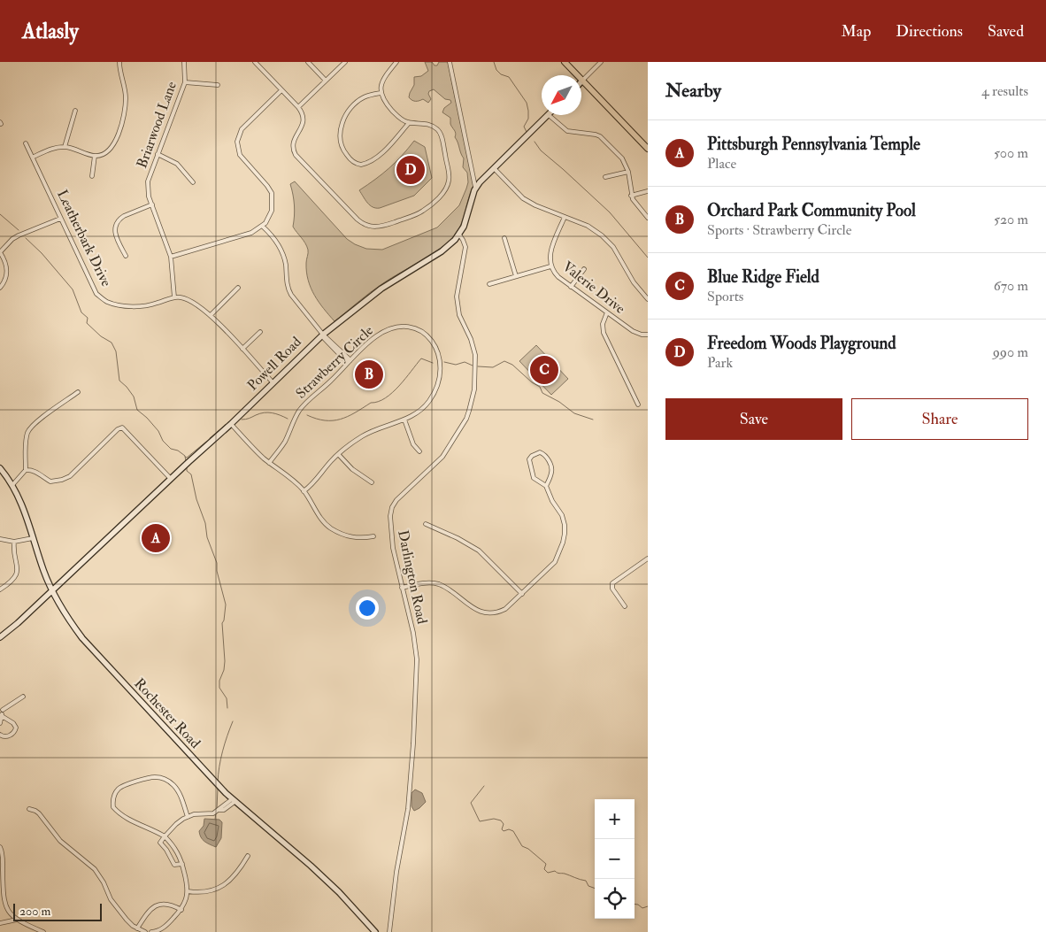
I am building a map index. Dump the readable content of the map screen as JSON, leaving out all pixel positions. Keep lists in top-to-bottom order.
{
  "streets": {
    "street": [
      "Briarwood Lane",
      "Leatherbark Drive",
      "Valerie Drive",
      "Strawberry Circle",
      "Powell Road",
      "Darlington Road",
      "Rochester Road"
    ]
  },
  "crossings": [
    ["Briarwood Lane", "Leatherbark Drive"],
    ["Powell Road", "Darlington Road"],
    ["Powell Road", "Rochester Road"]
  ],
  "scale_bar": "200 m",
  "north": "bottom left",
  "page": {
    "header": "Atlasly",
    "nav": ["Map", "Directions", "Saved"],
    "heading": ["Nearby", "4 results"],
    "list": [
      {
        "mark": "A",
        "name": "Pittsburgh Pennsylvania Temple",
        "note": "Place",
        "value": "500 m"
      },
      {
        "mark": "B",
        "name": "Orchard Park Community Pool",
        "note": "Sports · Strawberry Circle",
        "value": "520 m"
      },
      {
        "mark": "C",
        "name": "Blue Ridge Field",
        "note": "Sports",
        "value": "670 m"
      },
      {
        "mark": "D",
        "name": "Freedom Woods Playground",
        "note": "Park",
        "value": "990 m"
      }
    ],
    "pins": [
      "D",
      "C",
      "B",
      "A"
    ],
    "buttons": ["Save", "Share"],
    "map_buttons": ["+", "−"],
    "scale": "200 m"
  }
}
